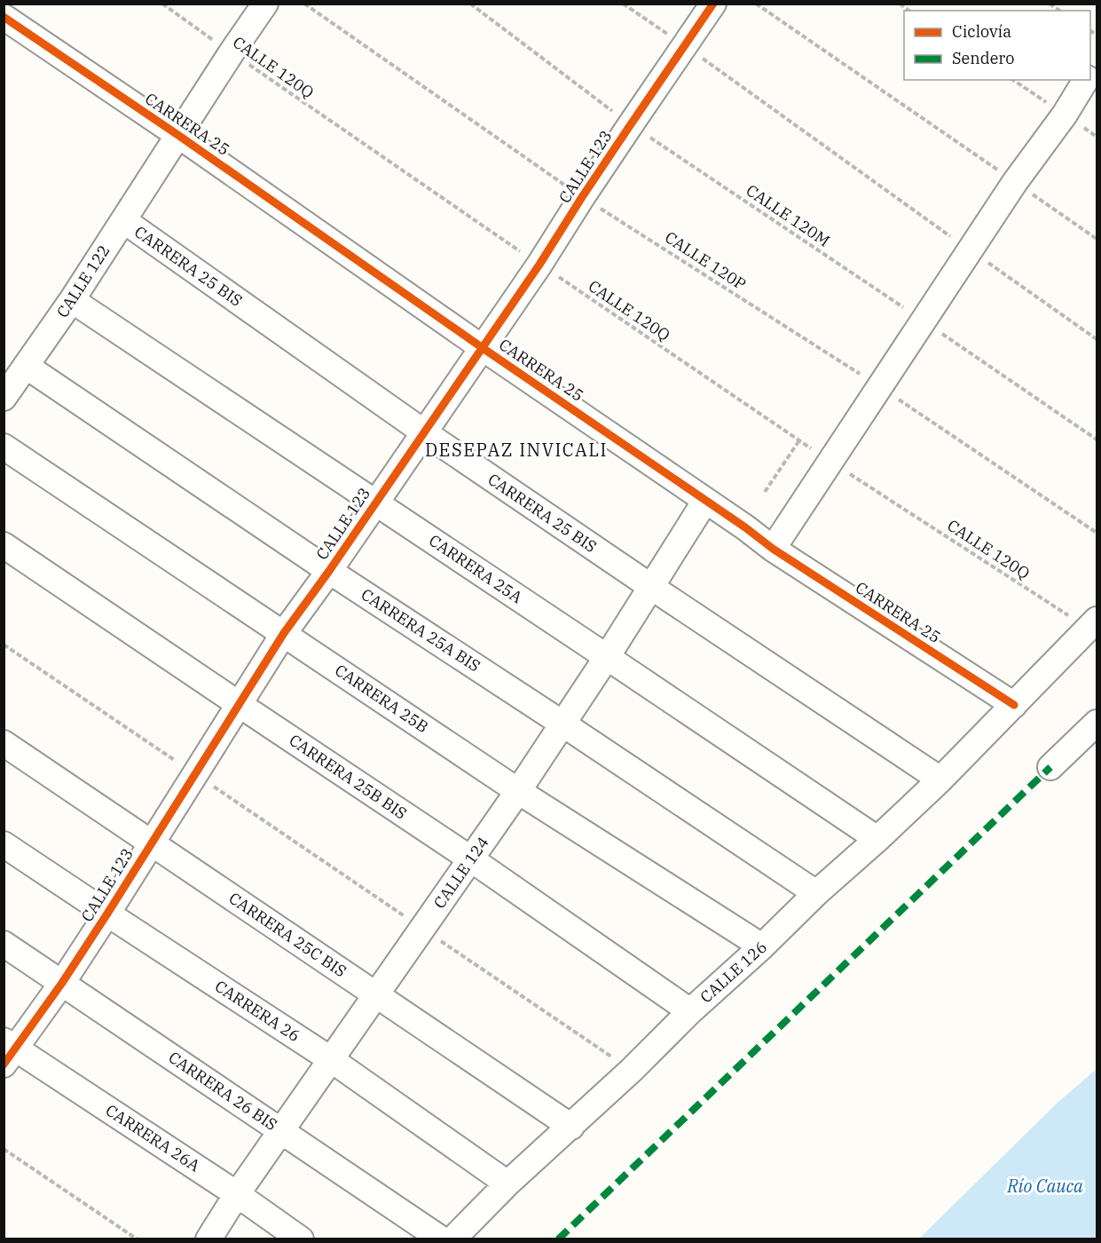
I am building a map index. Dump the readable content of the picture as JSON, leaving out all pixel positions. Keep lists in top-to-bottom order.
{
  "streets": {
    "street": [
      "CARRERA 25",
      "CALLE 123",
      "CARRERA 25 BIS",
      "CALLE 122",
      "CARRERA 25A",
      "CARRERA 25A BIS",
      "CARRERA 25B",
      "CARRERA 25B BIS",
      "CALLE 124",
      "CARRERA 25C BIS",
      "CALLE 126",
      "CARRERA 26",
      "CARRERA 26 BIS",
      "CARRERA 26A"
    ],
    "path": ["CALLE 120Q", "CALLE 120M", "CALLE 120P"]
  },
  "crossings": [
    ["CALLE 120Q", "CALLE 123"],
    ["CALLE 120Q", "CALLE 122"],
    ["CALLE 120Q", "CALLE 126"],
    ["CARRERA 25", "CALLE 123"],
    ["CARRERA 25", "CALLE 122"],
    ["CARRERA 25", "CALLE 124"],
    ["CARRERA 25", "CALLE 126"],
    ["CALLE 123", "CALLE 120M"],
    ["CALLE 123", "CALLE 120P"],
    ["CALLE 123", "CARRERA 25 BIS"],
    ["CALLE 123", "CARRERA 25A"],
    ["CALLE 123", "CARRERA 25A BIS"],
    ["CALLE 123", "CARRERA 25B"],
    ["CALLE 123", "CARRERA 25B BIS"],
    ["CALLE 123", "CARRERA 25C BIS"],
    ["CALLE 123", "CARRERA 26"],
    ["CALLE 123", "CARRERA 26 BIS"],
    ["CALLE 123", "CARRERA 26A"],
    ["CARRERA 25 BIS", "CALLE 122"],
    ["CARRERA 25 BIS", "CALLE 124"],
    ["CARRERA 25 BIS", "CALLE 126"],
    ["CALLE 122", "CARRERA 25A"],
    ["CALLE 122", "CARRERA 25A BIS"],
    ["CARRERA 25A", "CALLE 124"],
    ["CARRERA 25A", "CALLE 126"],
    ["CARRERA 25A BIS", "CALLE 124"],
    ["CARRERA 25A BIS", "CALLE 126"],
    ["CARRERA 25B", "CALLE 124"],
    ["CARRERA 25B", "CALLE 126"],
    ["CARRERA 25B BIS", "CALLE 124"],
    ["CARRERA 25B BIS", "CALLE 126"],
    ["CALLE 124", "CARRERA 25C BIS"],
    ["CALLE 124", "CARRERA 26"],
    ["CALLE 124", "CARRERA 26 BIS"],
    ["CALLE 124", "CARRERA 26A"],
    ["CARRERA 25C BIS", "CALLE 126"],
    ["CALLE 126", "CARRERA 26"]
  ],
  "districts": ["DESEPAZ INVICALI"],
  "water": ["Río Cauca"],
  "legend": ["Ciclovía", "Sendero"]
}
